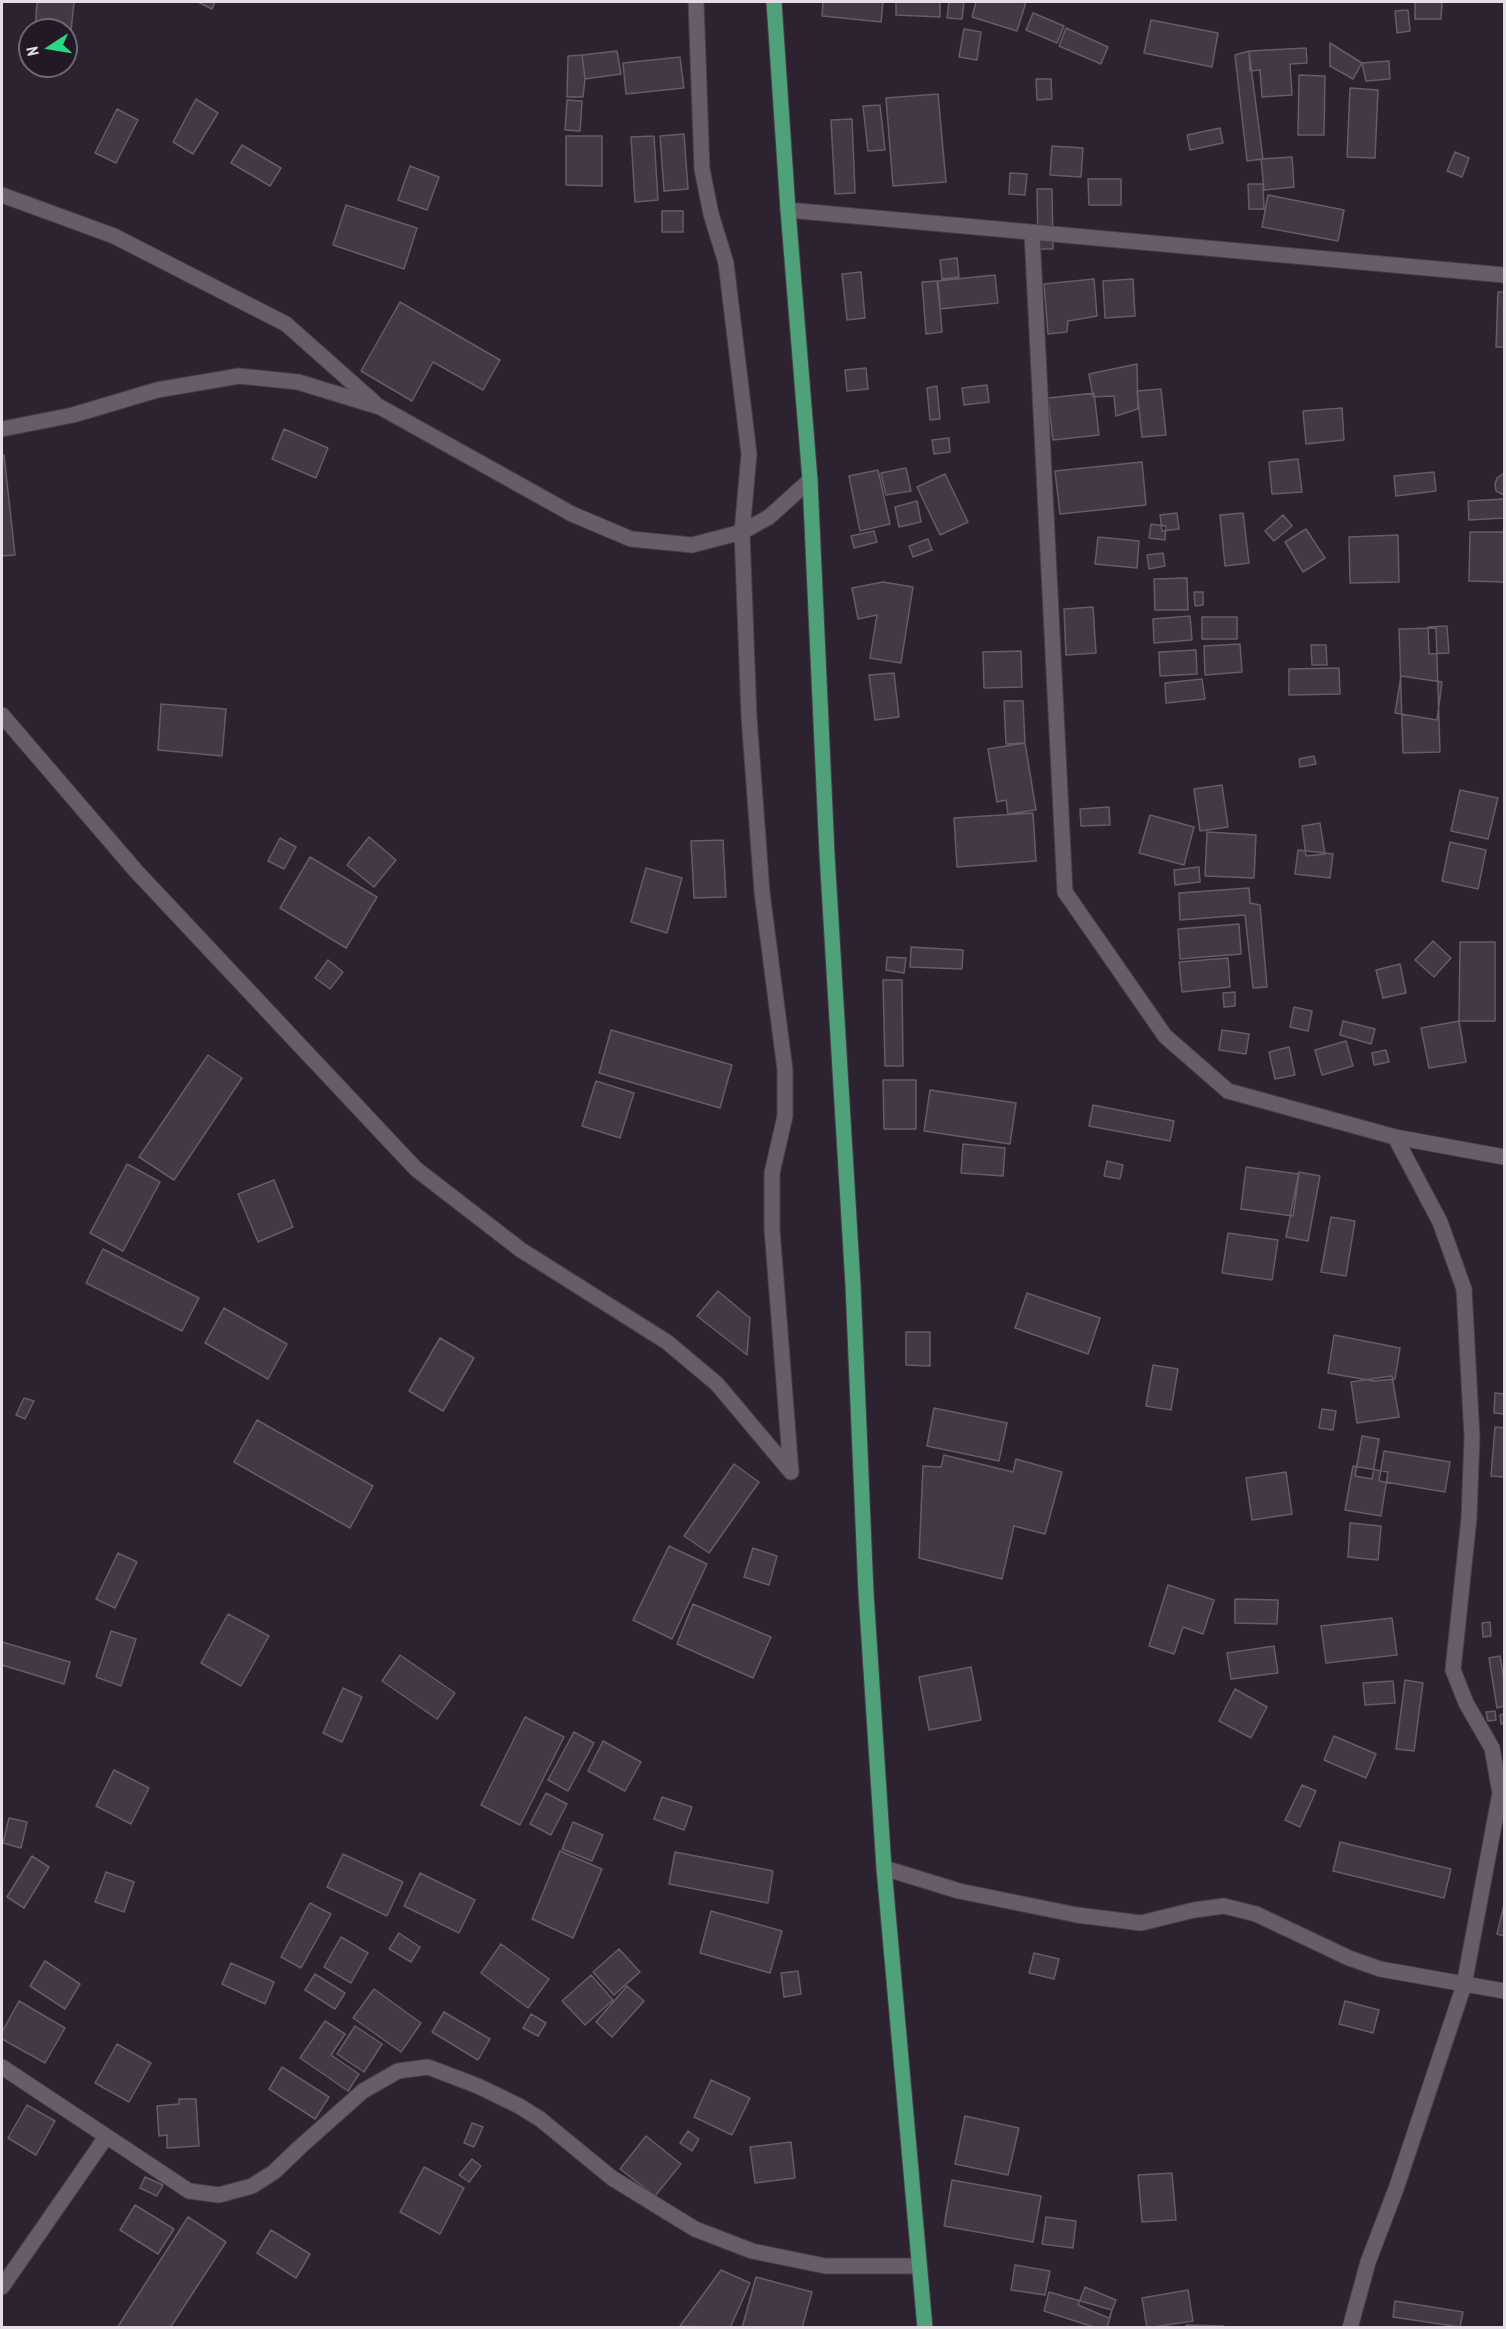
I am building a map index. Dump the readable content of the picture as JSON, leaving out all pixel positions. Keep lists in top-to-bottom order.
{
  "north": "left"
}
